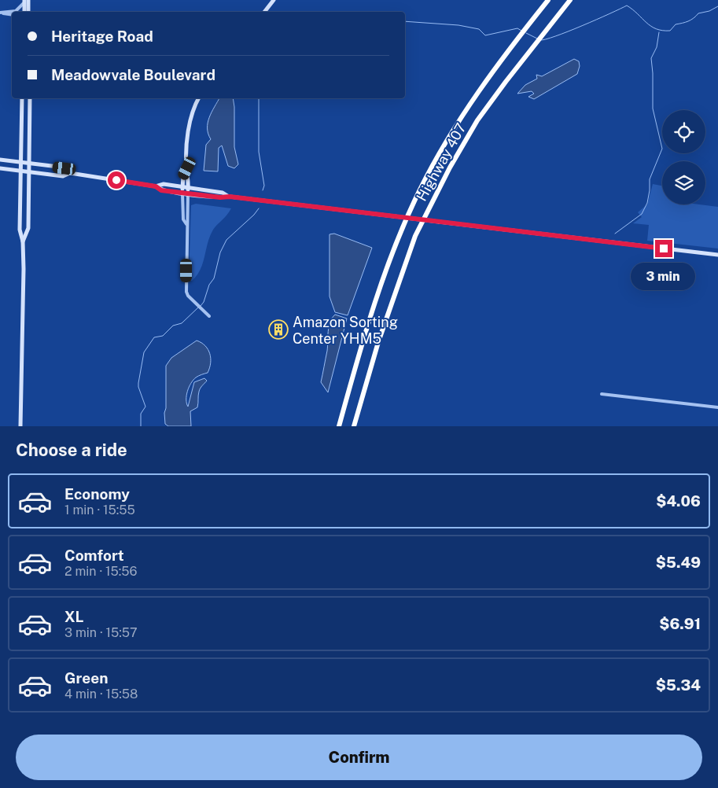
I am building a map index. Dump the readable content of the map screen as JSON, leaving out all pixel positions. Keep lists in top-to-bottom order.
{
  "streets": {
    "highway": ["Highway 407"]
  },
  "places": {
    "building": ["Amazon Sorting Center YHM5"]
  },
  "page": {
    "banner": ["Heritage Road", "Meadowvale Boulevard"],
    "bubble": "3 min",
    "heading": "Choose a ride",
    "list": [
      {
        "name": "Economy",
        "note": "1 min · 15:55",
        "value": "$4.06"
      },
      {
        "name": "Comfort",
        "note": "2 min · 15:56",
        "value": "$5.49"
      },
      {
        "name": "XL",
        "note": "3 min · 15:57",
        "value": "$6.91"
      },
      {
        "name": "Green",
        "note": "4 min · 15:58",
        "value": "$5.34"
      }
    ],
    "buttons": "Confirm"
  }
}
